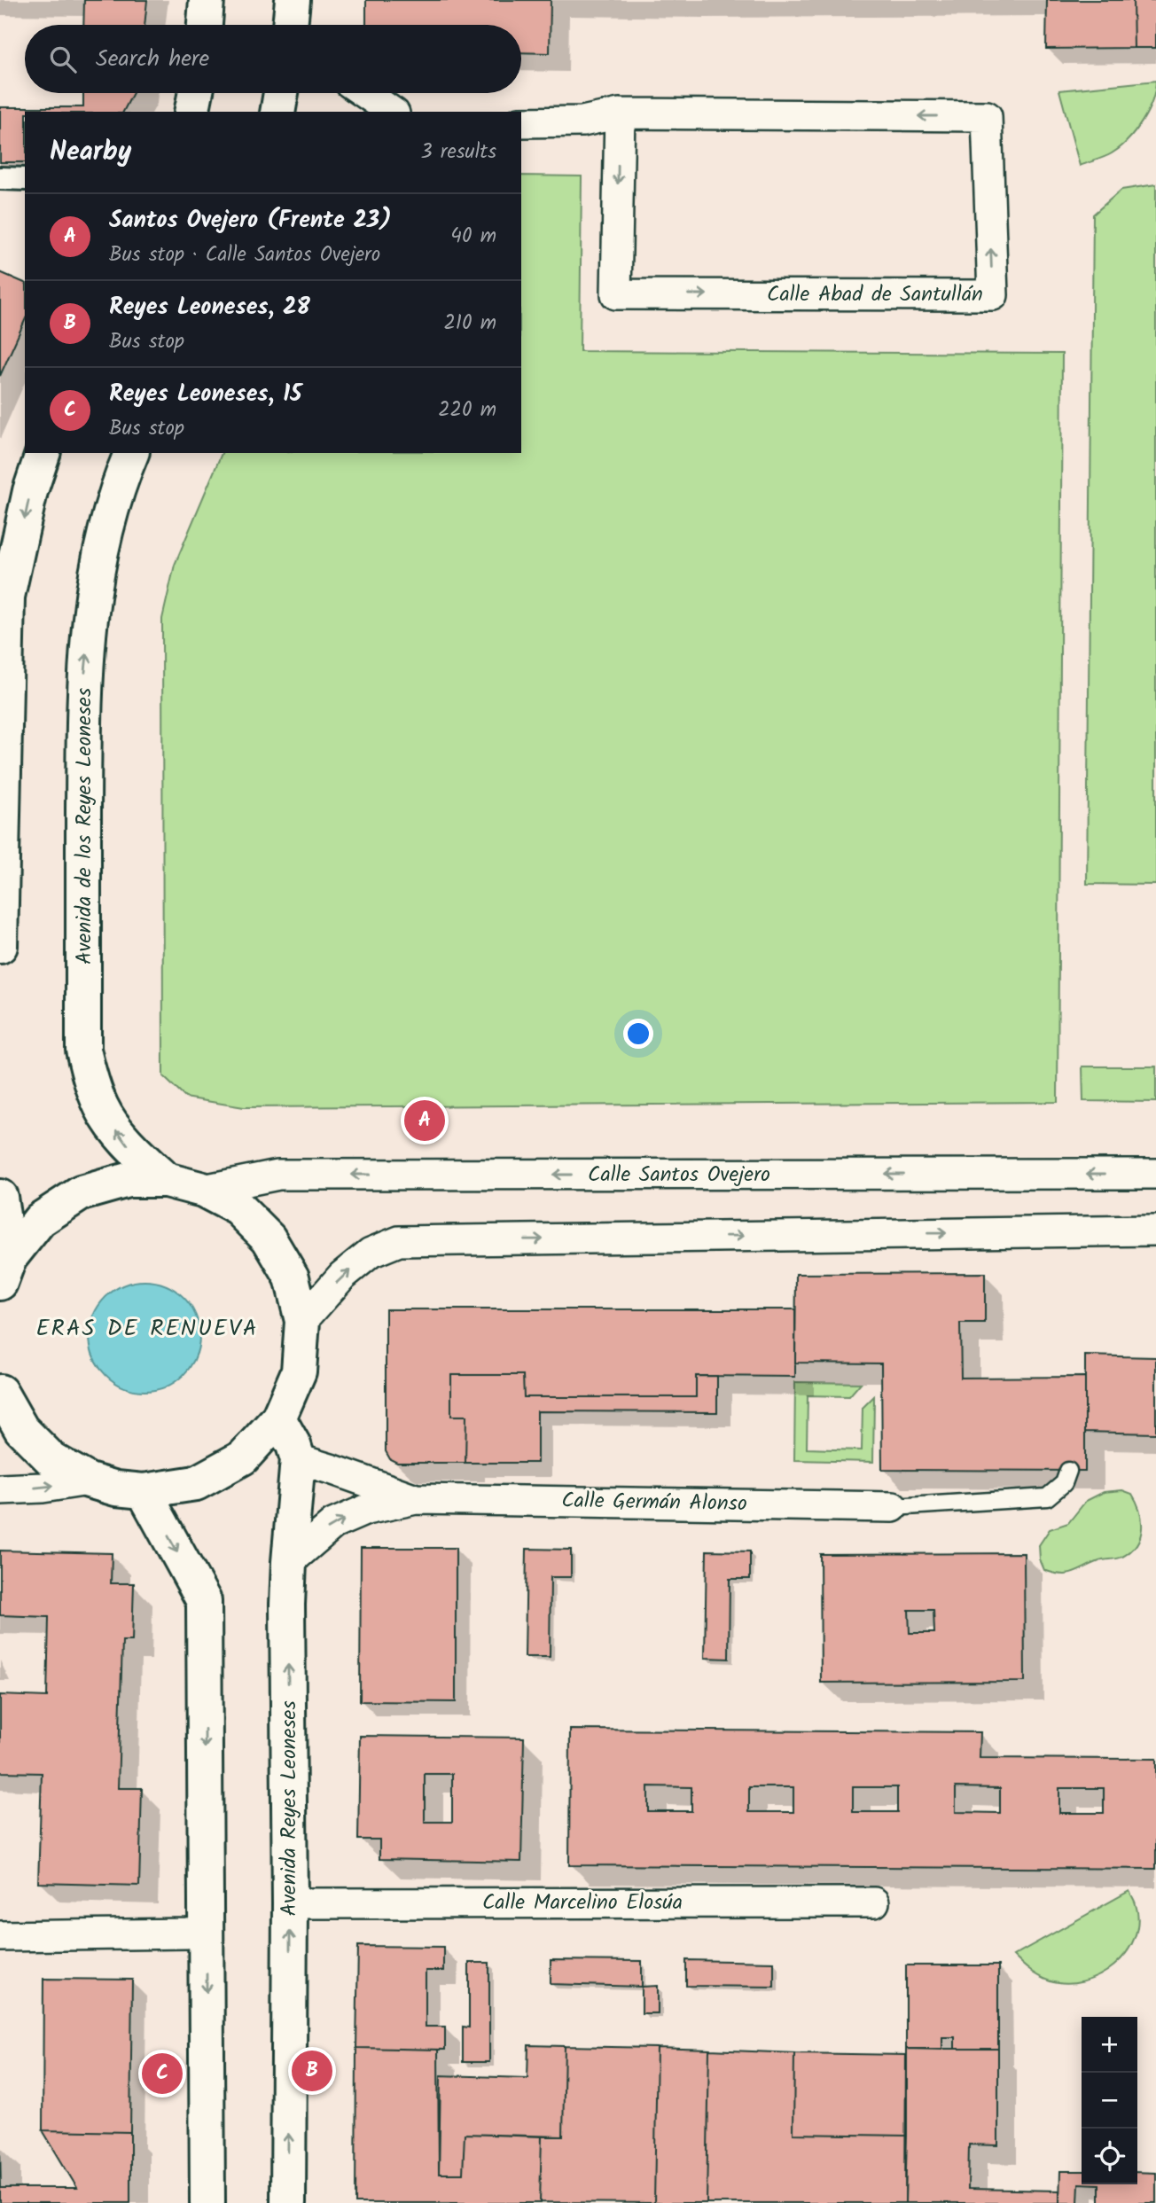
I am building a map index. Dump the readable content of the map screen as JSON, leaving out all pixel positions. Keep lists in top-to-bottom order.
{
  "streets": {
    "main road": ["Avenida de los Reyes Leoneses", "Avenida Reyes Leoneses"],
    "street": [
      "Calle Abad de Santullán",
      "Calle Santos Ovejero",
      "Calle Germán Alonso",
      "Calle Marcelino Elosúa"
    ]
  },
  "crossings": [
    ["Calle Germán Alonso", "Avenida Reyes Leoneses"],
    ["Avenida Reyes Leoneses", "Calle Marcelino Elosúa"]
  ],
  "districts": ["ERAS DE RENUEVA"],
  "page": {
    "search": "Search here",
    "heading": ["Nearby", "3 results"],
    "list": [
      {
        "mark": "A",
        "name": "Santos Ovejero (Frente 23)",
        "note": "Bus stop · Calle Santos Ovejero",
        "value": "40 m"
      },
      {
        "mark": "B",
        "name": "Reyes Leoneses, 28",
        "note": "Bus stop",
        "value": "210 m"
      },
      {
        "mark": "C",
        "name": "Reyes Leoneses, 15",
        "note": "Bus stop",
        "value": "220 m"
      }
    ],
    "pins": ["A", "B", "C"],
    "map_buttons": ["+", "−"]
  }
}
